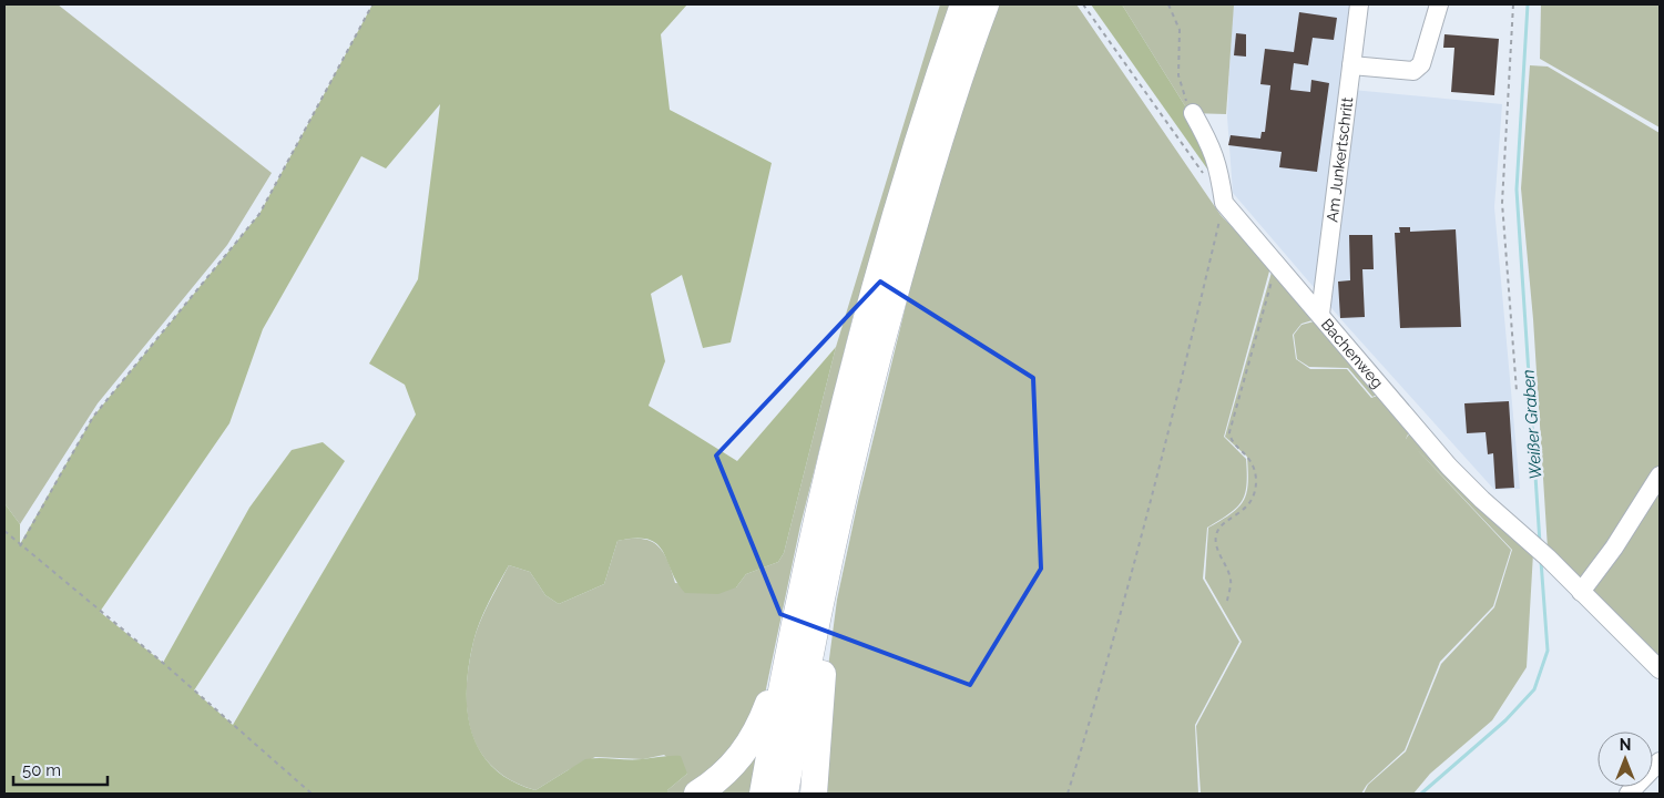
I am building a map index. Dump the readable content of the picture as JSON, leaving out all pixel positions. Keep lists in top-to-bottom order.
{
  "streets": {
    "street": ["Am Junkertschritt", "Bachenweg"]
  },
  "crossings": [
    ["Am Junkertschritt", "Bachenweg"]
  ],
  "water": ["Weißer Graben"],
  "scale_bar": "50 m",
  "north": "top"
}
